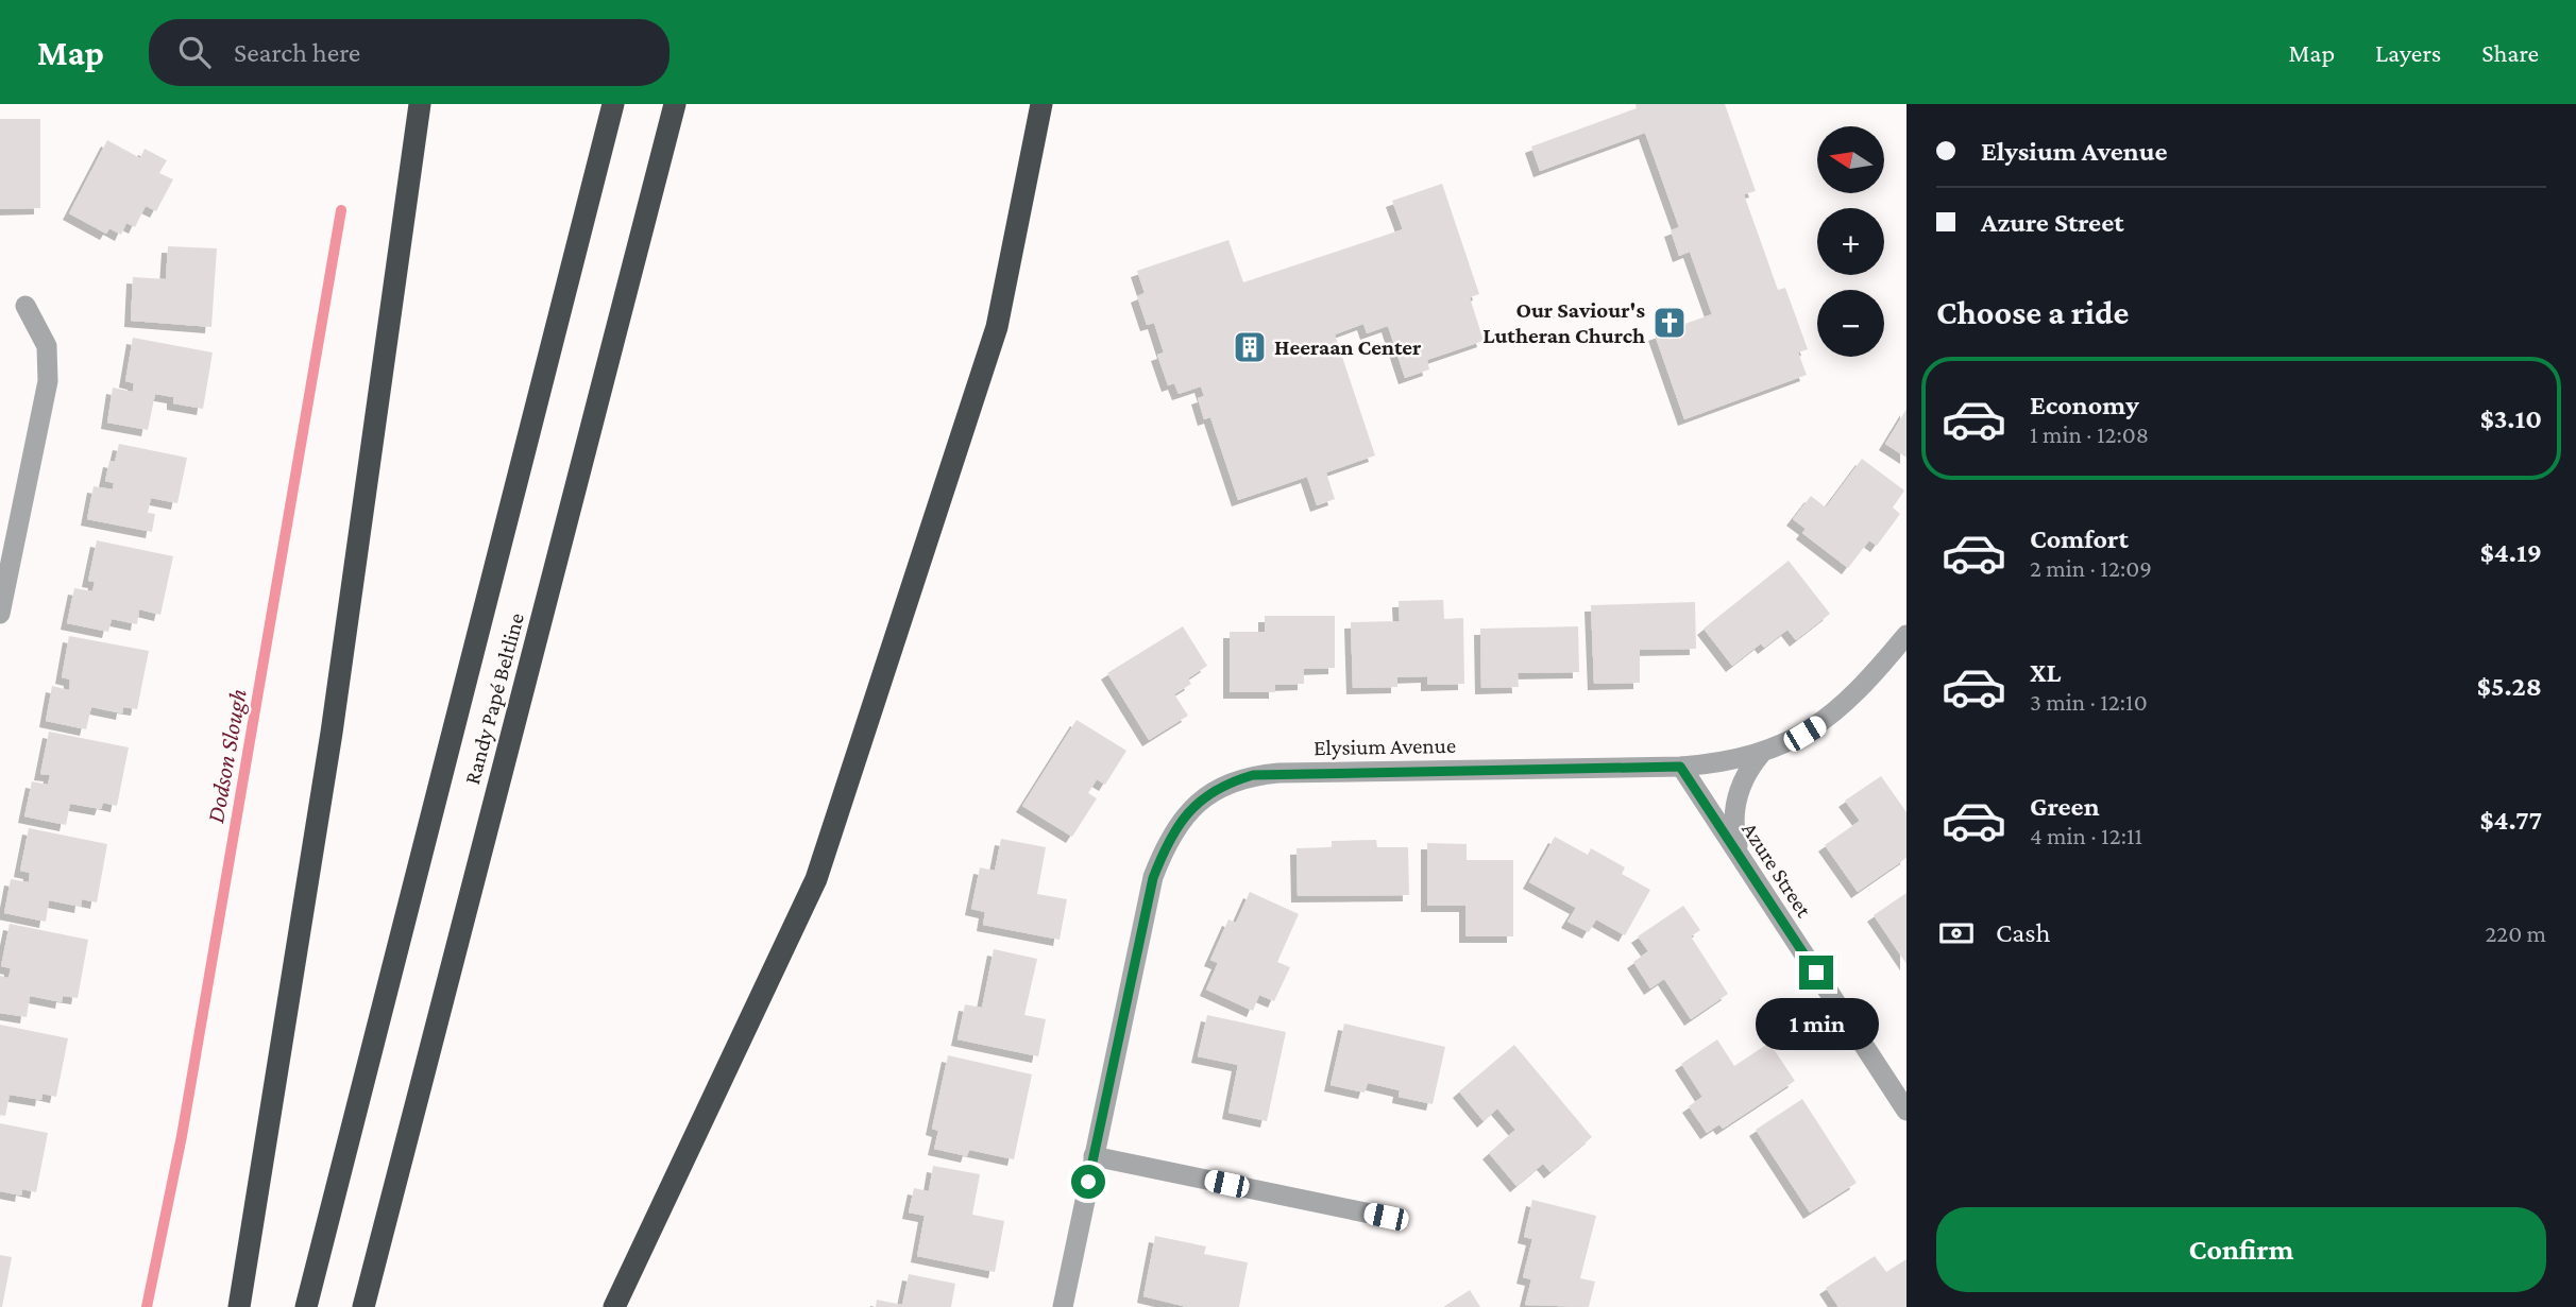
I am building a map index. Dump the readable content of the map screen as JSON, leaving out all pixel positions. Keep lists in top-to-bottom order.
{
  "streets": {
    "highway": ["Randy Papé Beltline"],
    "street": ["Elysium Avenue", "Azure Street"]
  },
  "crossings": [
    ["Elysium Avenue", "Azure Street"]
  ],
  "water": ["Dodson Slough"],
  "places": {
    "church": ["Our Saviour's Lutheran Church"],
    "building": ["Heeraan Center"]
  },
  "north": "left",
  "page": {
    "header": "Map",
    "search": "Search here",
    "nav": ["Map", "Layers", "Share"],
    "banner": ["Elysium Avenue", "Azure Street"],
    "map_buttons": ["+", "−"],
    "heading": "Choose a ride",
    "list": [
      {
        "name": "Economy",
        "note": "1 min · 12:08",
        "value": "$3.10"
      },
      {
        "name": "Comfort",
        "note": "2 min · 12:09",
        "value": "$4.19"
      },
      {
        "name": "XL",
        "note": "3 min · 12:10",
        "value": "$5.28"
      },
      {
        "name": "Green",
        "note": "4 min · 12:11",
        "value": "$4.77"
      }
    ],
    "pay": ["Cash", "220 m"],
    "bubble": "1 min",
    "buttons": "Confirm"
  }
}
